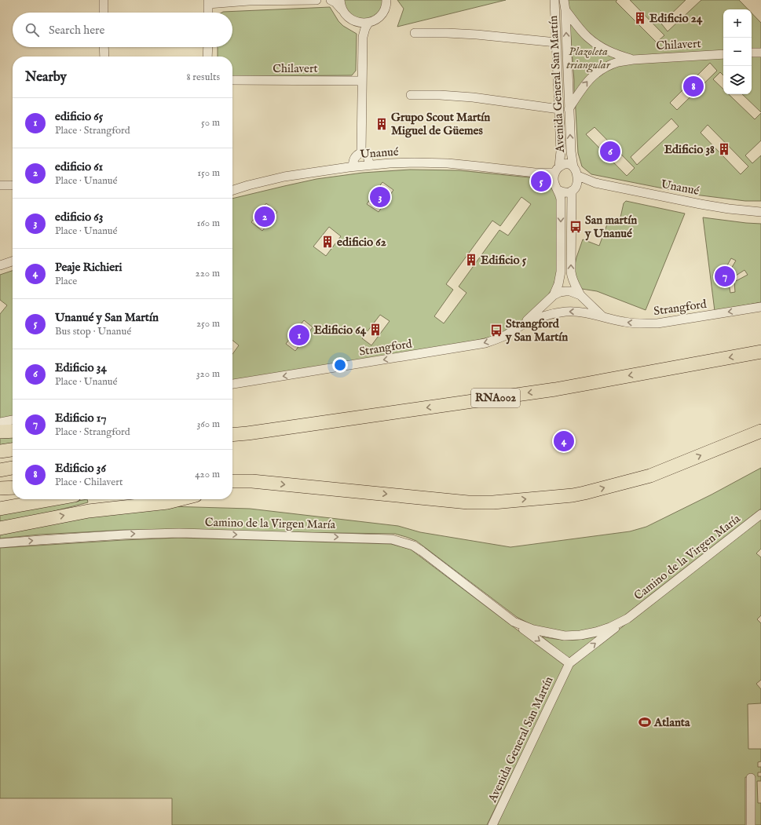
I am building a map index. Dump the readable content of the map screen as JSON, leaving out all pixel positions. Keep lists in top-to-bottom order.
{
  "streets": {
    "highway": ["RNA002"],
    "street": [
      "Chilavert",
      "Avenida General San Martín",
      "Unanué",
      "Strangford",
      "Camino de la Virgen María"
    ]
  },
  "crossings": [
    ["Chilavert", "Avenida General San Martín"],
    ["Avenida General San Martín", "Unanué"],
    ["Avenida General San Martín", "Camino de la Virgen María"]
  ],
  "one_way": ["Strangford", "Camino de la Virgen María"],
  "parks": ["Plazoleta triangular"],
  "places": {
    "building": [
      "Edificio 24",
      "Grupo Scout Martín Miguel de Güemes",
      "Edificio 38",
      "edificio 62",
      "Edificio 5",
      "Edificio 64"
    ],
    "bus stop": ["San martín y Unanué", "Strangford y San Martín"],
    "sports": ["Atlanta"]
  },
  "page": {
    "map_buttons": ["+", "−"],
    "search": "Search here",
    "heading": ["Nearby", "8 results"],
    "pins": [
      "8",
      "6",
      "5",
      "3",
      "2",
      "7",
      "1",
      "4"
    ],
    "list": [
      {
        "mark": "1",
        "name": "edificio 65",
        "note": "Place · Strangford",
        "value": "50 m"
      },
      {
        "mark": "2",
        "name": "edificio 61",
        "note": "Place · Unanué",
        "value": "150 m"
      },
      {
        "mark": "3",
        "name": "edificio 63",
        "note": "Place · Unanué",
        "value": "160 m"
      },
      {
        "mark": "4",
        "name": "Peaje Richieri",
        "note": "Place",
        "value": "220 m"
      },
      {
        "mark": "5",
        "name": "Unanué y San Martín",
        "note": "Bus stop · Unanué",
        "value": "250 m"
      },
      {
        "mark": "6",
        "name": "Edificio 34",
        "note": "Place · Unanué",
        "value": "320 m"
      },
      {
        "mark": "7",
        "name": "Edificio 17",
        "note": "Place · Strangford",
        "value": "360 m"
      },
      {
        "mark": "8",
        "name": "Edificio 36",
        "note": "Place · Chilavert",
        "value": "420 m"
      }
    ]
  }
}
